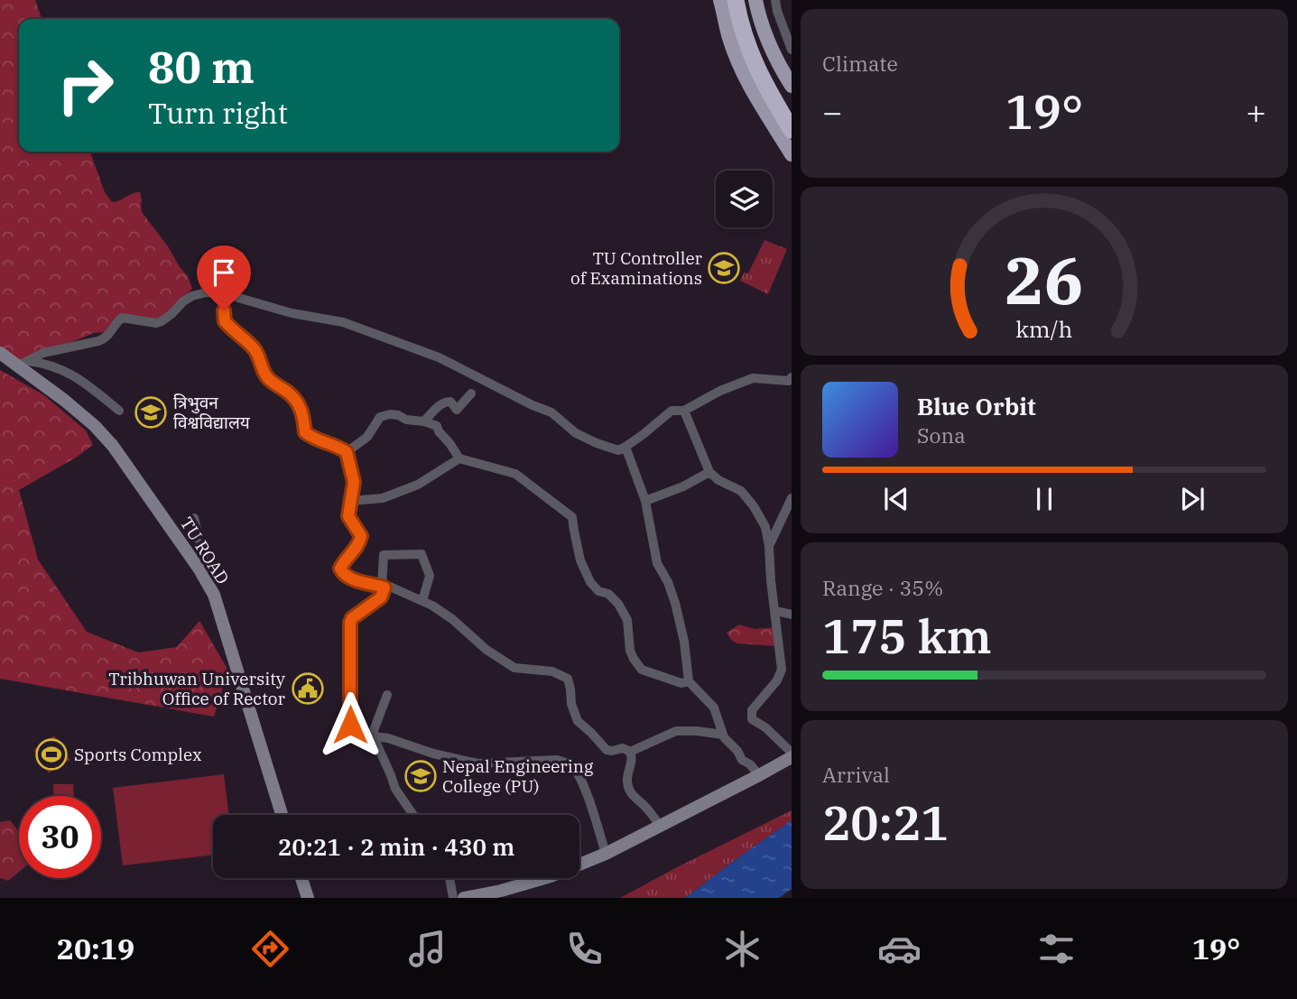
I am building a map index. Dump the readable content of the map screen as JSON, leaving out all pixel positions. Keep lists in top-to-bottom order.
{
  "streets": {
    "street": ["TU ROAD"]
  },
  "places": {
    "school or university": ["TU Controller of Examinations", "त्रिभुवन विश्वविद्यालय", "Nepal Engineering College (PU)"],
    "public building": ["Tribhuwan University Office of Rector"],
    "sports": ["Sports Complex"]
  },
  "page": {
    "tile": [
      "Climate",
      ["Range · 35%", "175 km"],
      ["Arrival", "20:21"]
    ],
    "turn": ["80 m", "Turn right"],
    "heat": ["−", "19°", "+"],
    "song": ["Blue Orbit", "Sona"],
    "limit": "30",
    "trip": "20:21 · 2 min · 430 m",
    "tabs": ["20:19", "19°"],
    "gauge": ["26", "km/h"]
  }
}
